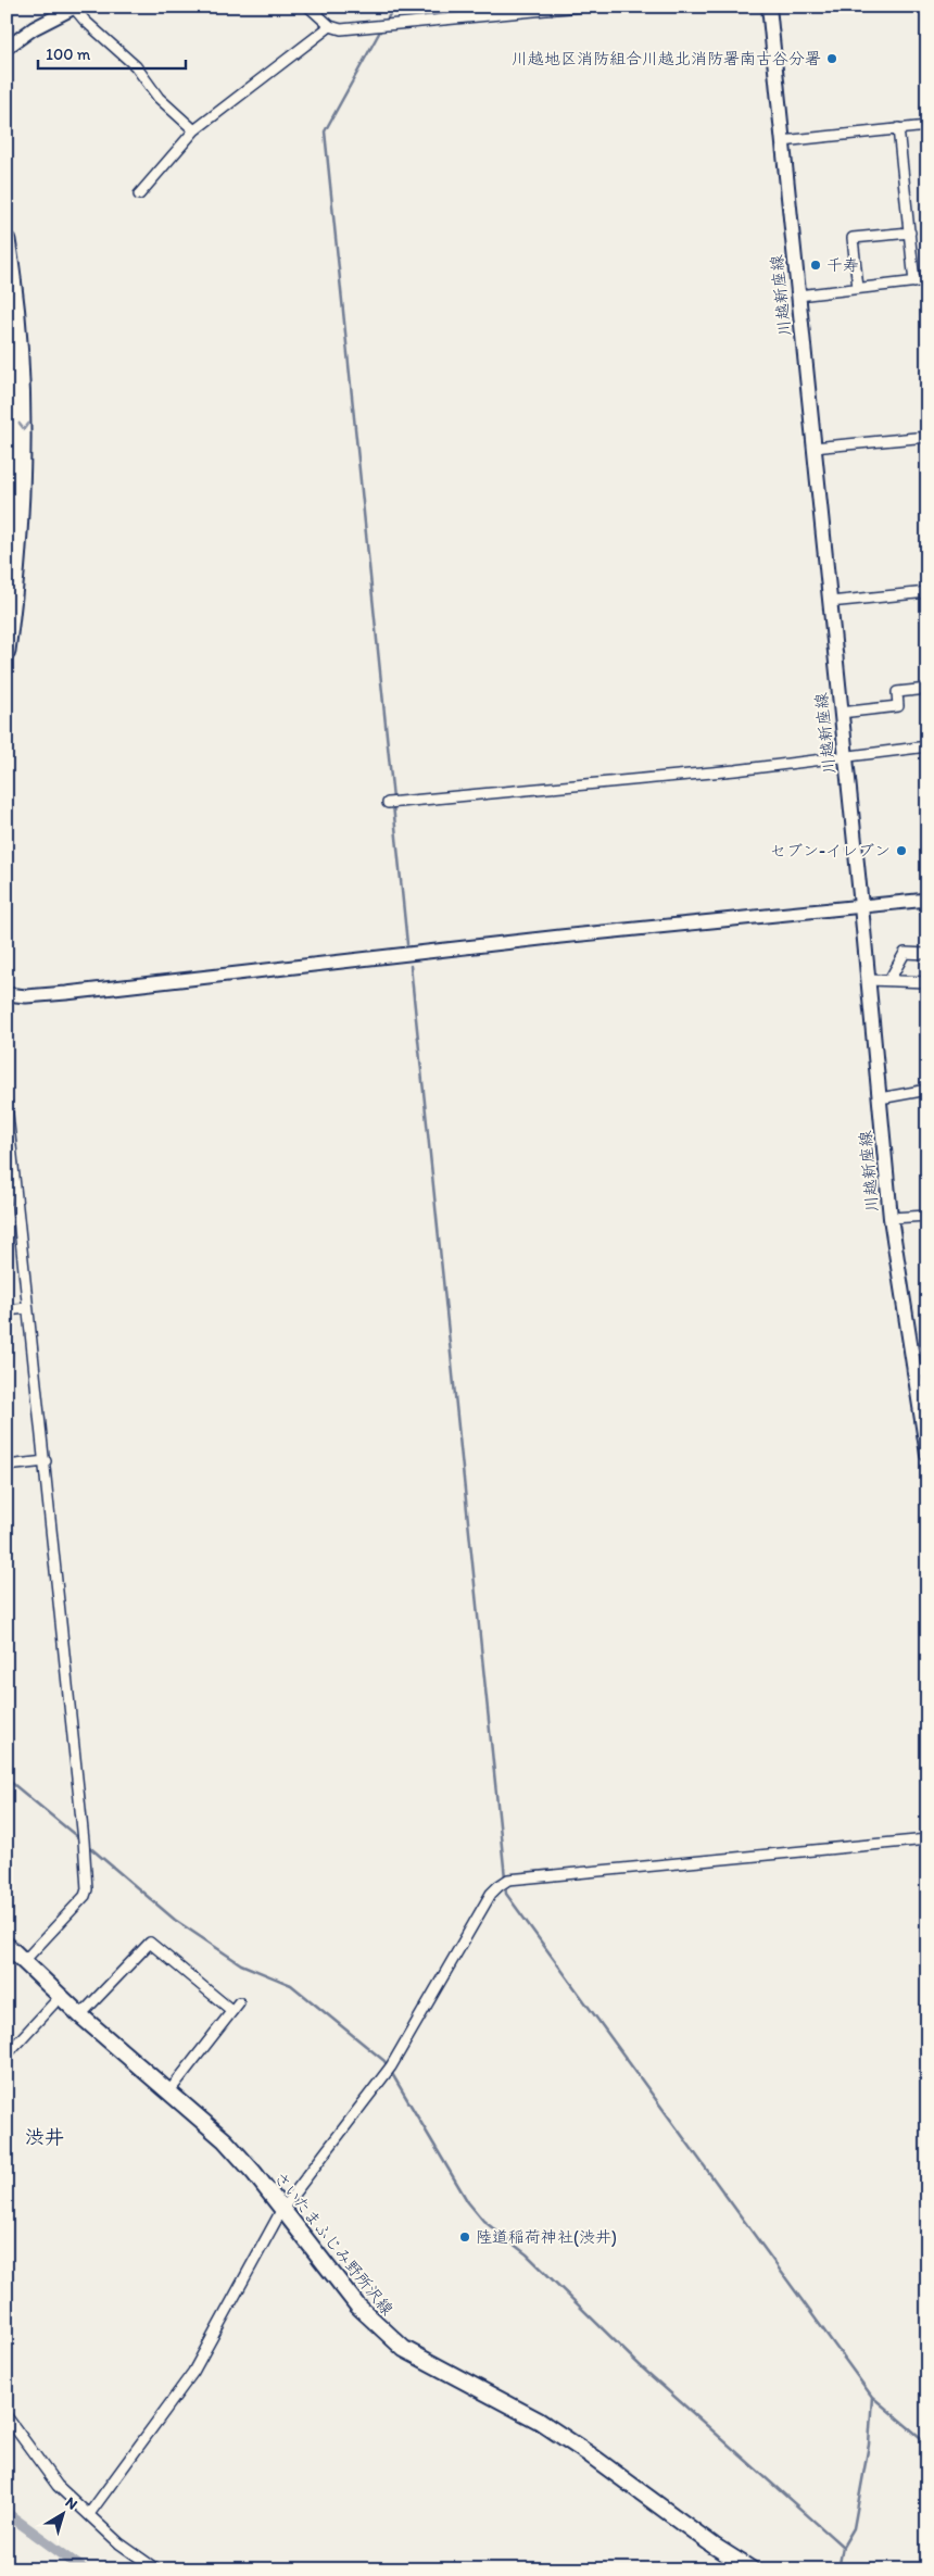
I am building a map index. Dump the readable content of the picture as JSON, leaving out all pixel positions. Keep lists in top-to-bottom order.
{
  "streets": {
    "main road": ["川越新座線", "さいたまふじみ野所沢線"]
  },
  "districts": ["渋井"],
  "places": [
    "川越地区消防組合川越北消防署南古谷分署",
    "千寿",
    "セブン-イレブン",
    "陸道稲荷神社(渋井)"
  ],
  "scale_bar": "100 m",
  "north": "top right"
}
